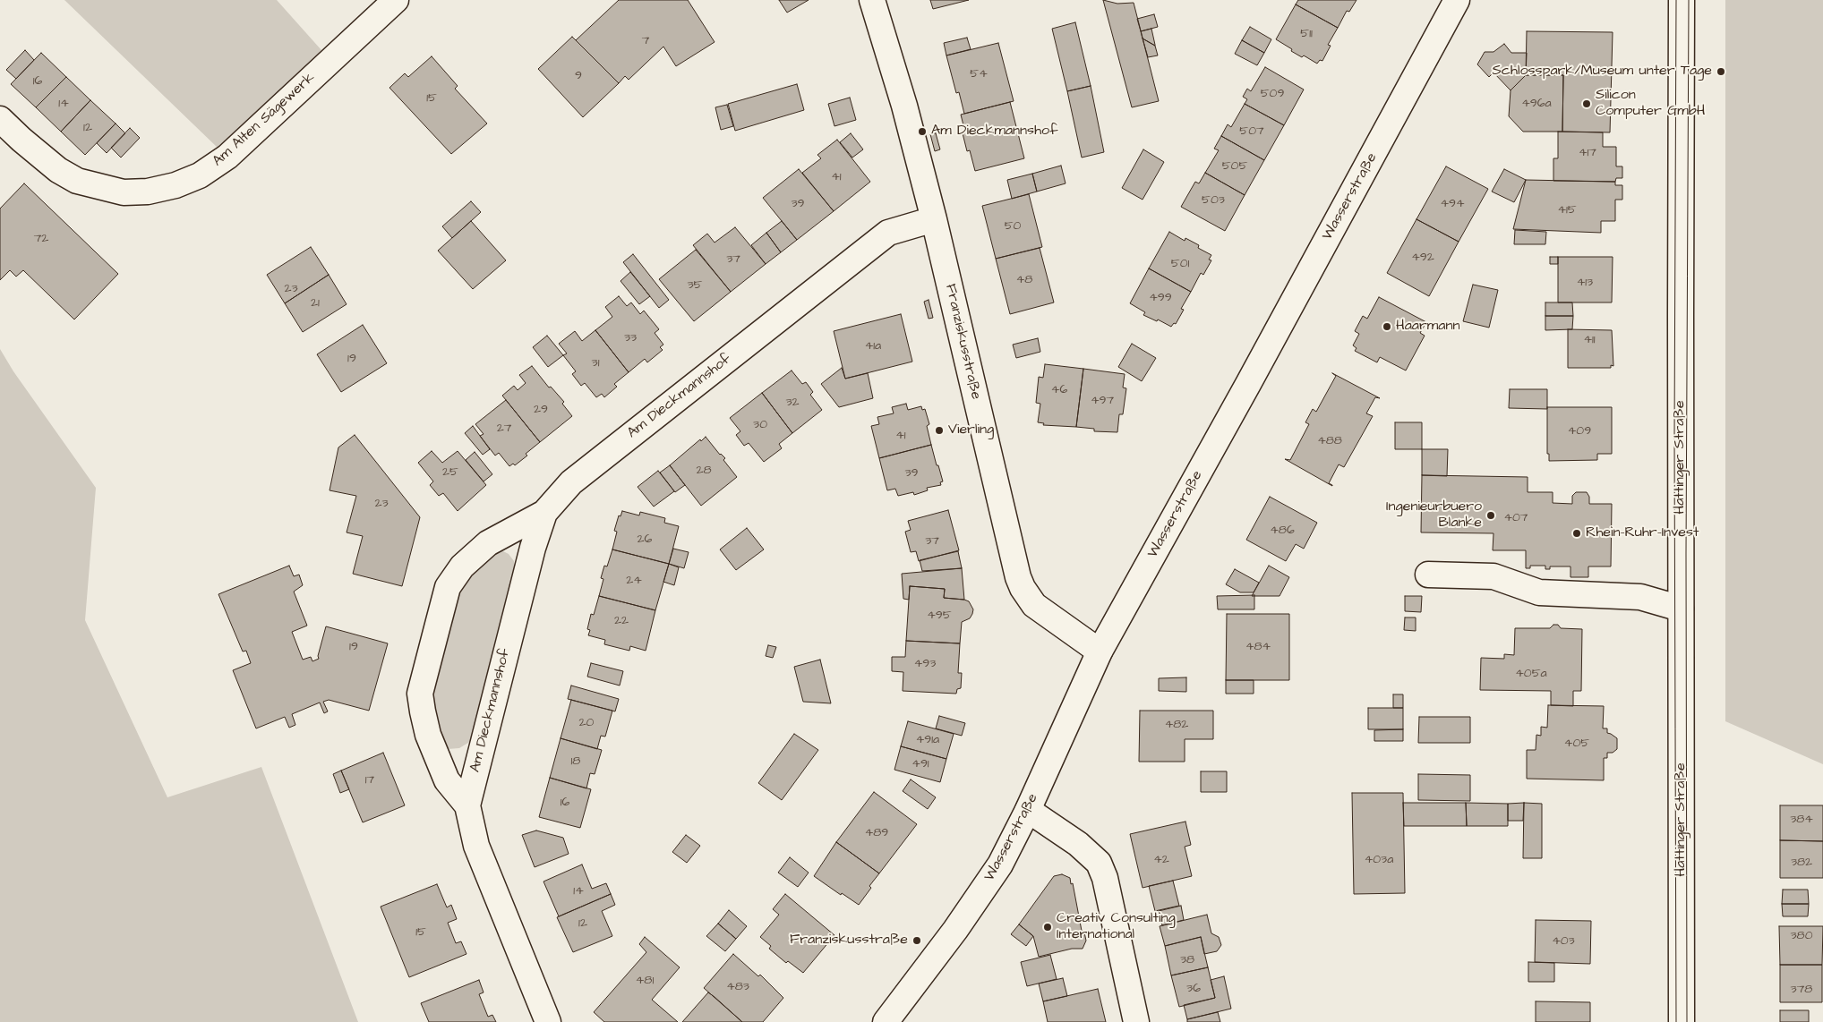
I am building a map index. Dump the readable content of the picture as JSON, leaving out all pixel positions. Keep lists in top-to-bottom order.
{
  "streets": {
    "street": [
      "Am Alten Sägewerk",
      "Wasserstraße",
      "Franziskusstraße",
      "Am Dieckmannshof",
      "Hattinger Straße"
    ]
  },
  "crossings": [
    ["Wasserstraße", "Franziskusstraße"],
    ["Franziskusstraße", "Am Dieckmannshof"]
  ],
  "places": [
    "Schlosspark/Museum unter Tage",
    "Silicon Computer GmbH",
    "Am Dieckmannshof",
    "Haarmann",
    "Vierling",
    "Ingenieurbuero Blanke",
    "Rhein-Ruhr-Invest",
    "Creativ Consulting International",
    "Franziskusstraße"
  ],
  "house_numbers": [
    "511",
    "7",
    "54",
    "9",
    "16",
    "509",
    "15",
    "14",
    "496a",
    "12",
    "507",
    "417",
    "505",
    "41",
    "503",
    "39",
    "494",
    "415",
    "50",
    "72",
    "492",
    "37",
    "501",
    "48",
    "413",
    "35",
    "23",
    "499",
    "21",
    "33",
    "411",
    "41a",
    "19",
    "31",
    "46",
    "497",
    "32",
    "29",
    "30",
    "27",
    "409",
    "41",
    "488",
    "28",
    "25",
    "39",
    "23",
    "407",
    "486",
    "26",
    "37",
    "24",
    "495",
    "22",
    "19",
    "484",
    "493",
    "405a",
    "20",
    "482",
    "491a",
    "405",
    "18",
    "491",
    "17",
    "16",
    "384",
    "489",
    "42",
    "403a",
    "382",
    "14",
    "12",
    "15",
    "380",
    "403",
    "38",
    "481",
    "483",
    "36",
    "378"
  ]
}
